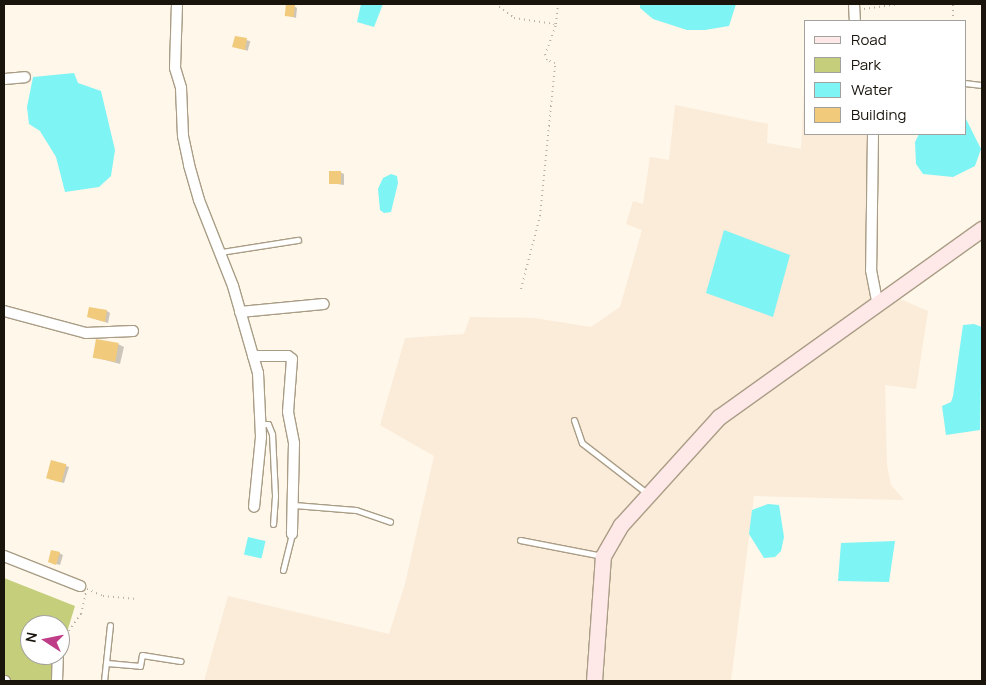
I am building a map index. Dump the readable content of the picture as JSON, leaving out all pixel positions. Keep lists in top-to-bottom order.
{
  "legend": [
    "Road",
    "Park",
    "Water",
    "Building"
  ],
  "north": "left"
}
